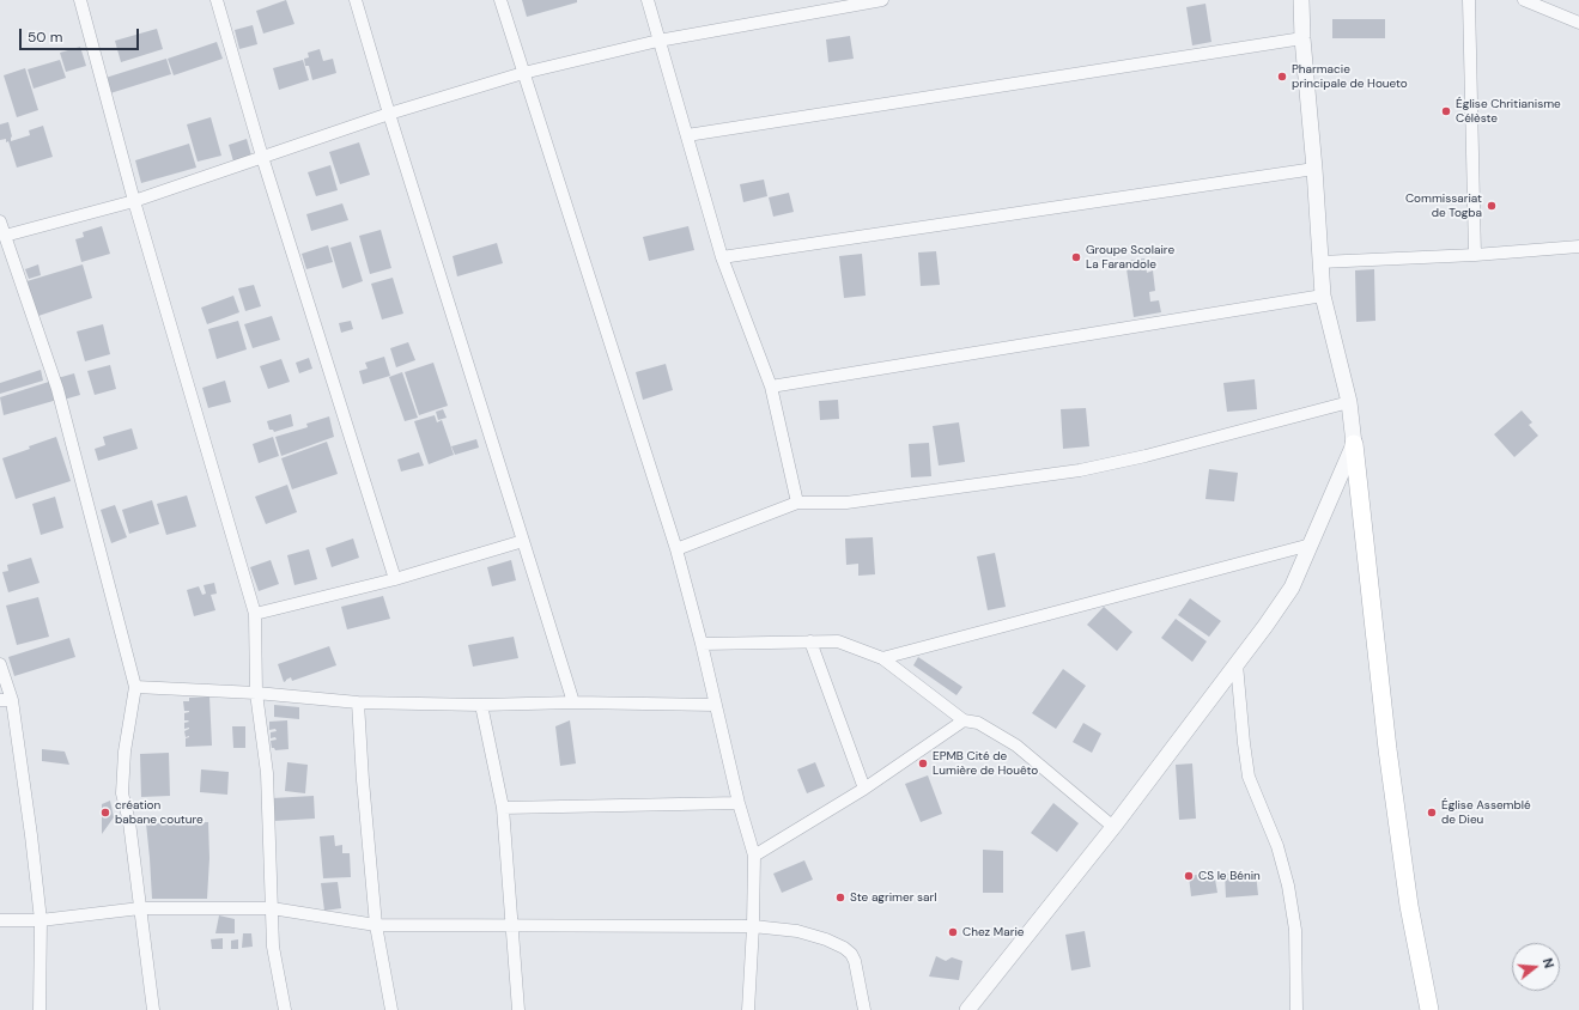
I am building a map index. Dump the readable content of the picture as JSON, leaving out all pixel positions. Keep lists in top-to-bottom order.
{
  "places": [
    "Pharmacie principale de Houeto",
    "Église Chritianisme Célèste",
    "Commissariat de Togba",
    "Groupe Scolaire La Farandole",
    "EPMB Cité de Lumière de Houêto",
    "création babane couture",
    "Église Assemblé de Dieu",
    "CS le Bénin",
    "Ste agrimer sarl",
    "Chez Marie"
  ],
  "scale_bar": "50 m",
  "north": "right"
}
